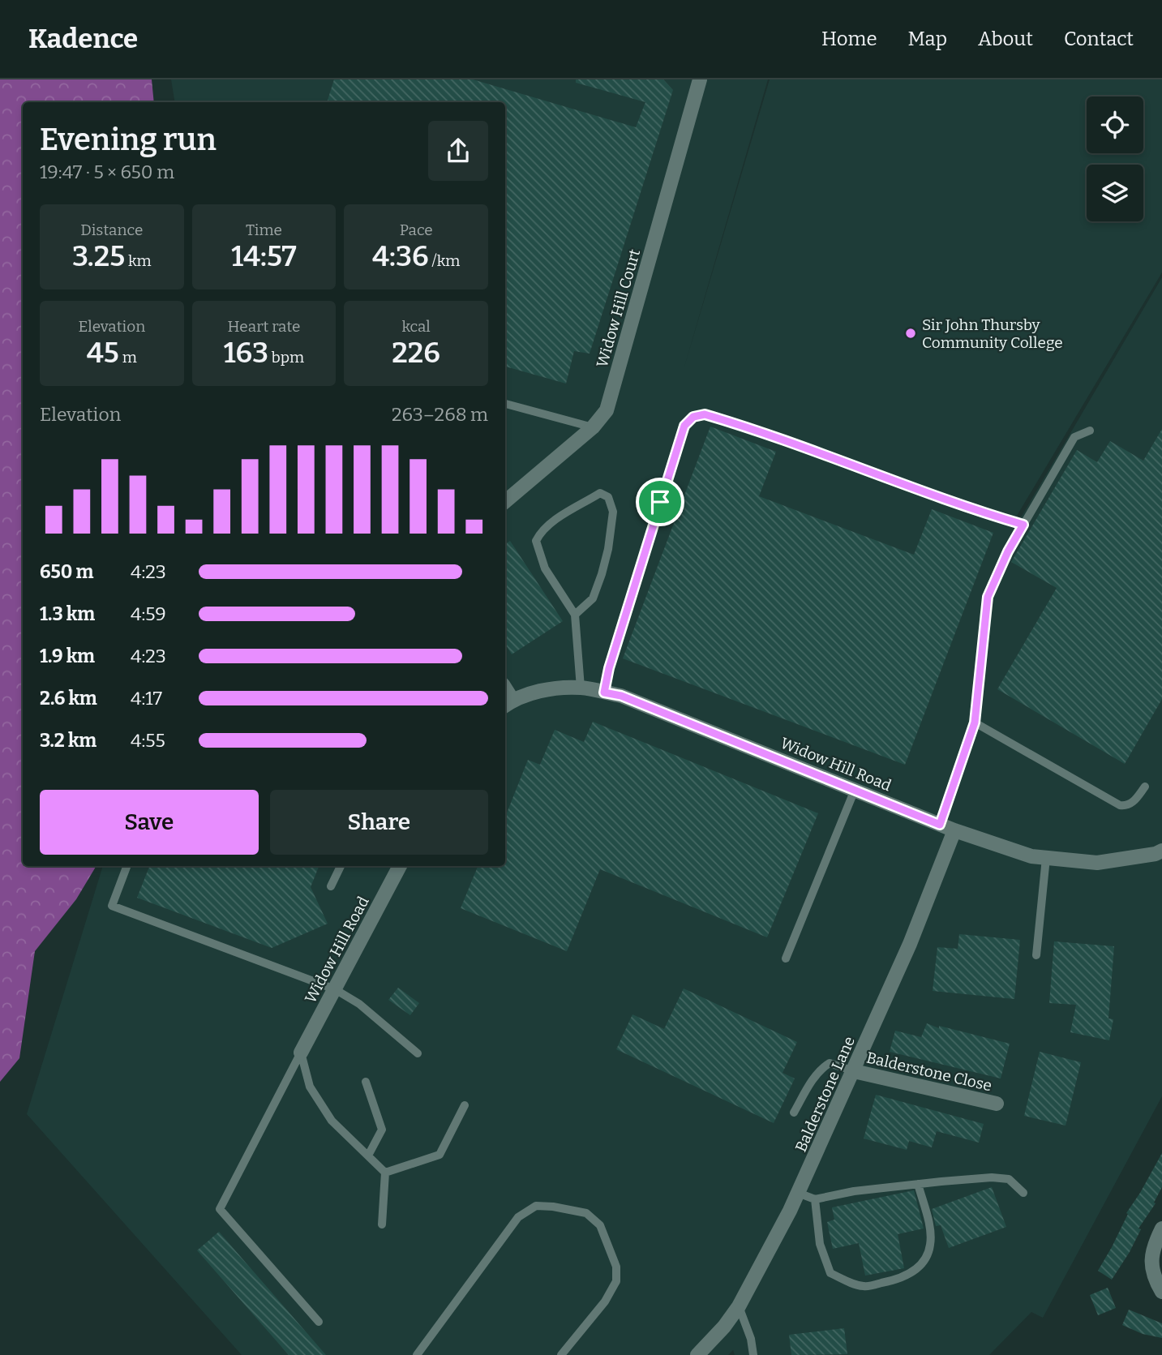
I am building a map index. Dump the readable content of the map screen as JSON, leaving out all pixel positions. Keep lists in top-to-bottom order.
{
  "streets": {
    "street": [
      "Widow Hill Court",
      "Widow Hill Road",
      "Balderstone Close",
      "Balderstone Lane"
    ]
  },
  "crossings": [
    ["Widow Hill Road", "Balderstone Lane"],
    ["Balderstone Close", "Balderstone Lane"]
  ],
  "places": ["Sir John Thursby Community College"],
  "page": {
    "header": "Kadence",
    "nav": [
      "Home",
      "Map",
      "About",
      "Contact"
    ],
    "heading": ["Evening run", "19:47 · 5 × 650 m"],
    "stats": [
      ["Distance", "3.25 km"],
      ["Time", "14:57"],
      ["Pace", "4:36 /km"],
      ["Elevation", "45 m"],
      ["Heart rate", "163 bpm"],
      ["kcal", "226"]
    ],
    "chart": ["Elevation", "263–268 m"],
    "list": [
      {
        "name": "650 m",
        "note": "4:23"
      },
      {
        "name": "1.3 km",
        "note": "4:59"
      },
      {
        "name": "1.9 km",
        "note": "4:23"
      },
      {
        "name": "2.6 km",
        "note": "4:17"
      },
      {
        "name": "3.2 km",
        "note": "4:55"
      }
    ],
    "buttons": ["Save", "Share"]
  }
}
